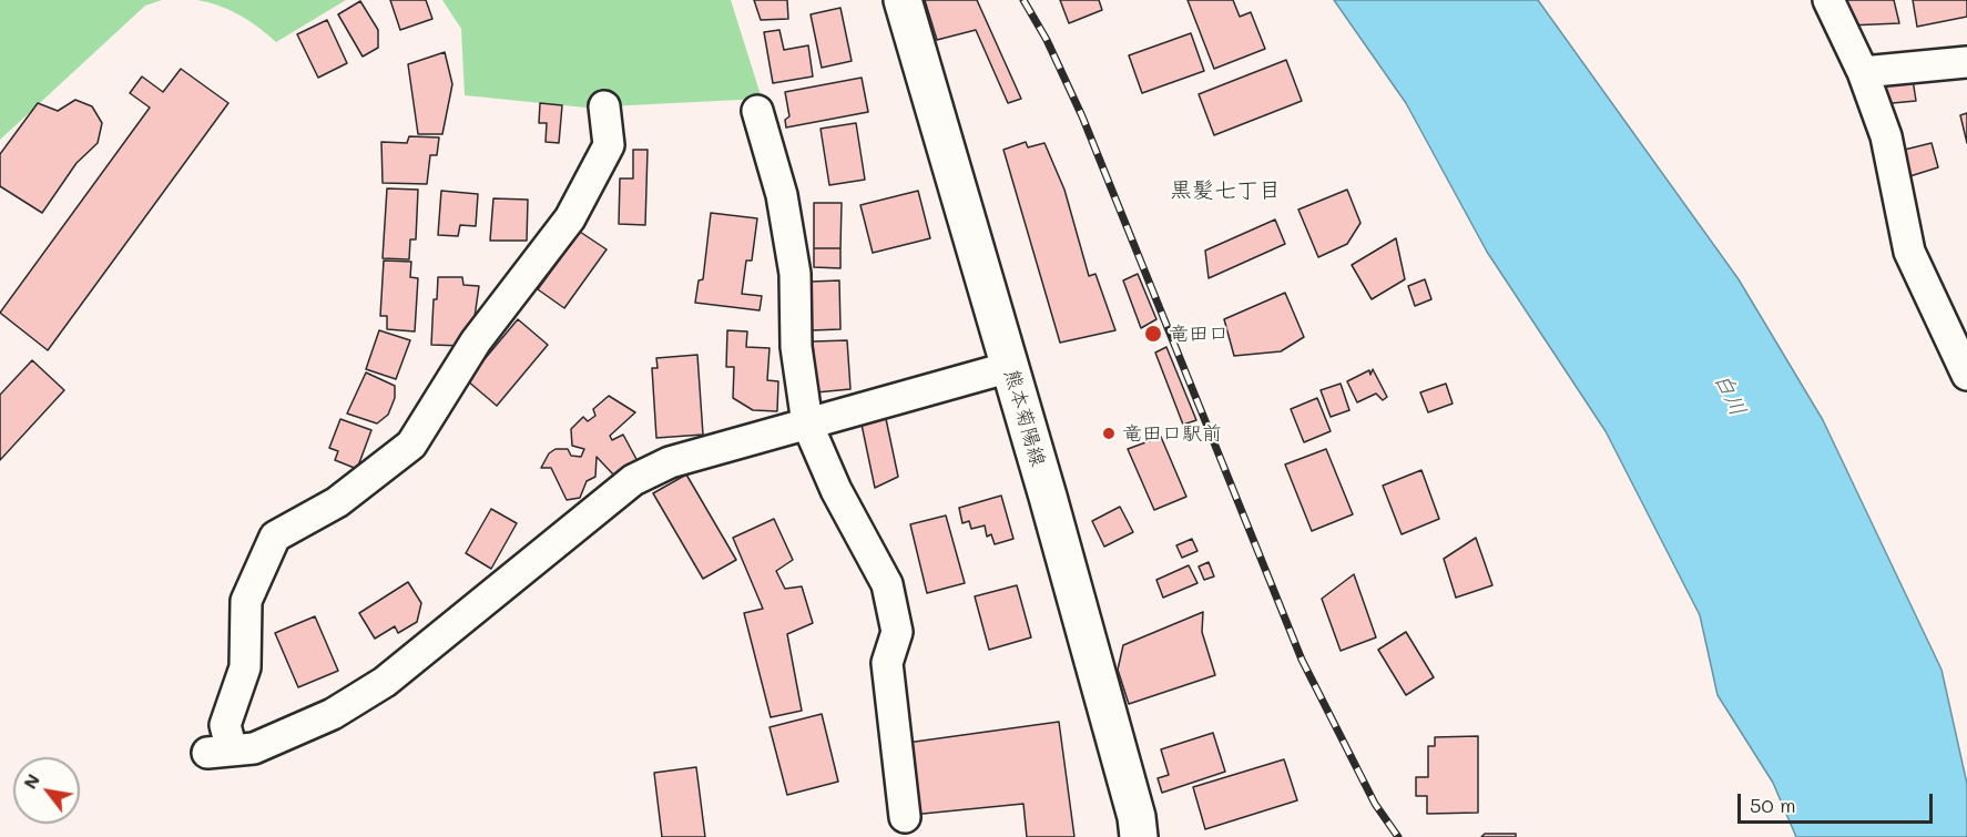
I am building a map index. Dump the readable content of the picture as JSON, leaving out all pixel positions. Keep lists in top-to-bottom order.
{
  "streets": {
    "main road": ["熊本菊陽線"]
  },
  "districts": ["黒髪七丁目"],
  "water": ["白川"],
  "places": ["竜田口", "竜田口駅前"],
  "scale_bar": "50 m",
  "north": "top left"
}
